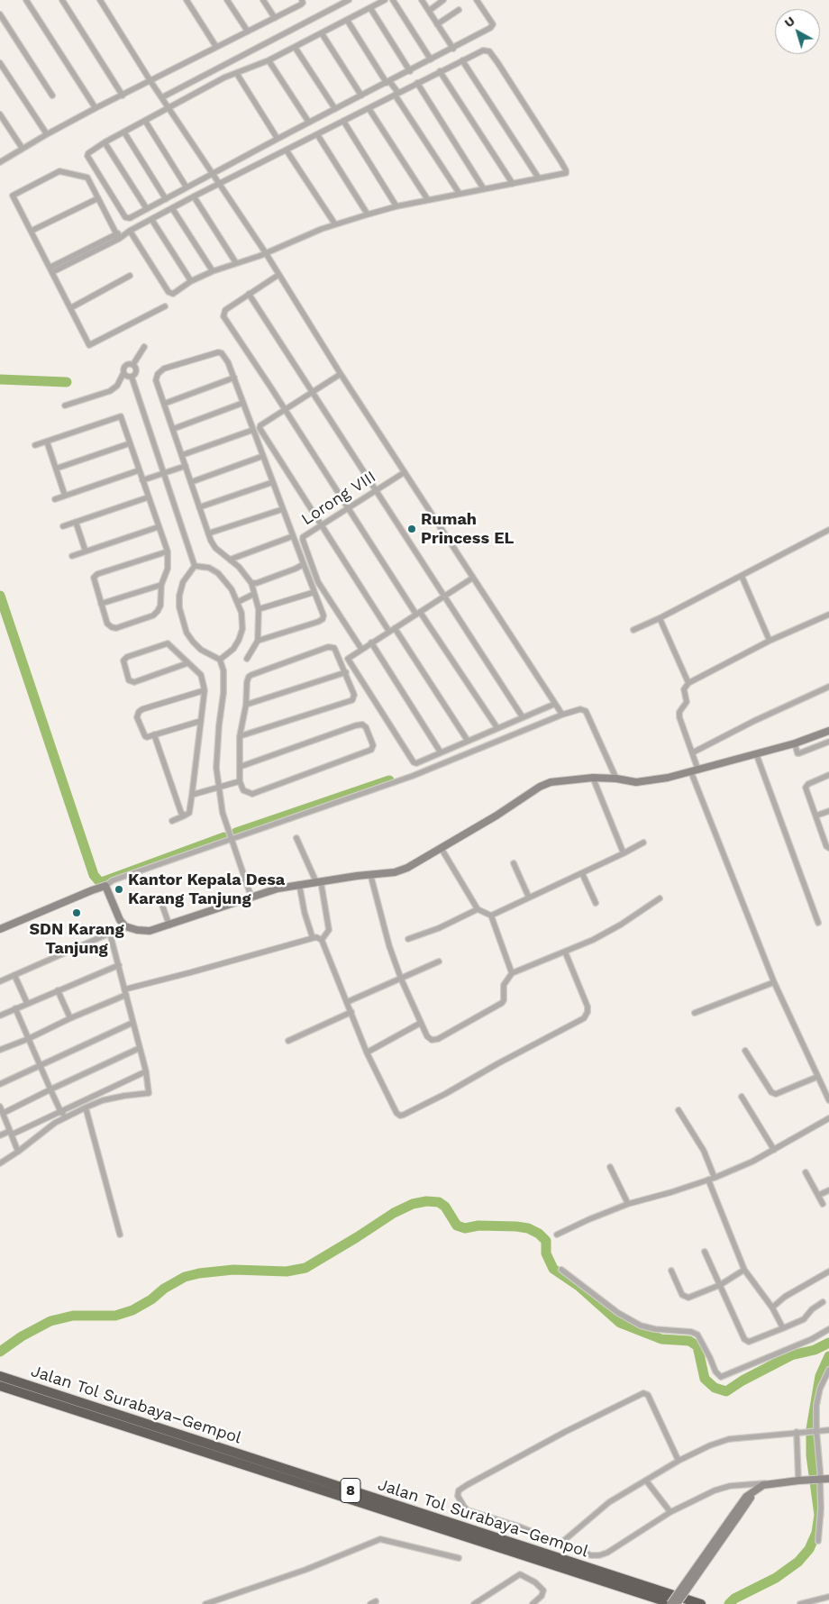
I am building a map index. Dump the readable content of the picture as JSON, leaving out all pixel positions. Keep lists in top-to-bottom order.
{
  "streets": {
    "highway": ["Jalan Tol Surabaya–Gempol", "8"],
    "street": ["Lorong VIII"]
  },
  "places": ["Rumah Princess EL", "Kantor Kepala Desa Karang Tanjung", "SDN Karang Tanjung"],
  "north": "top left"
}
